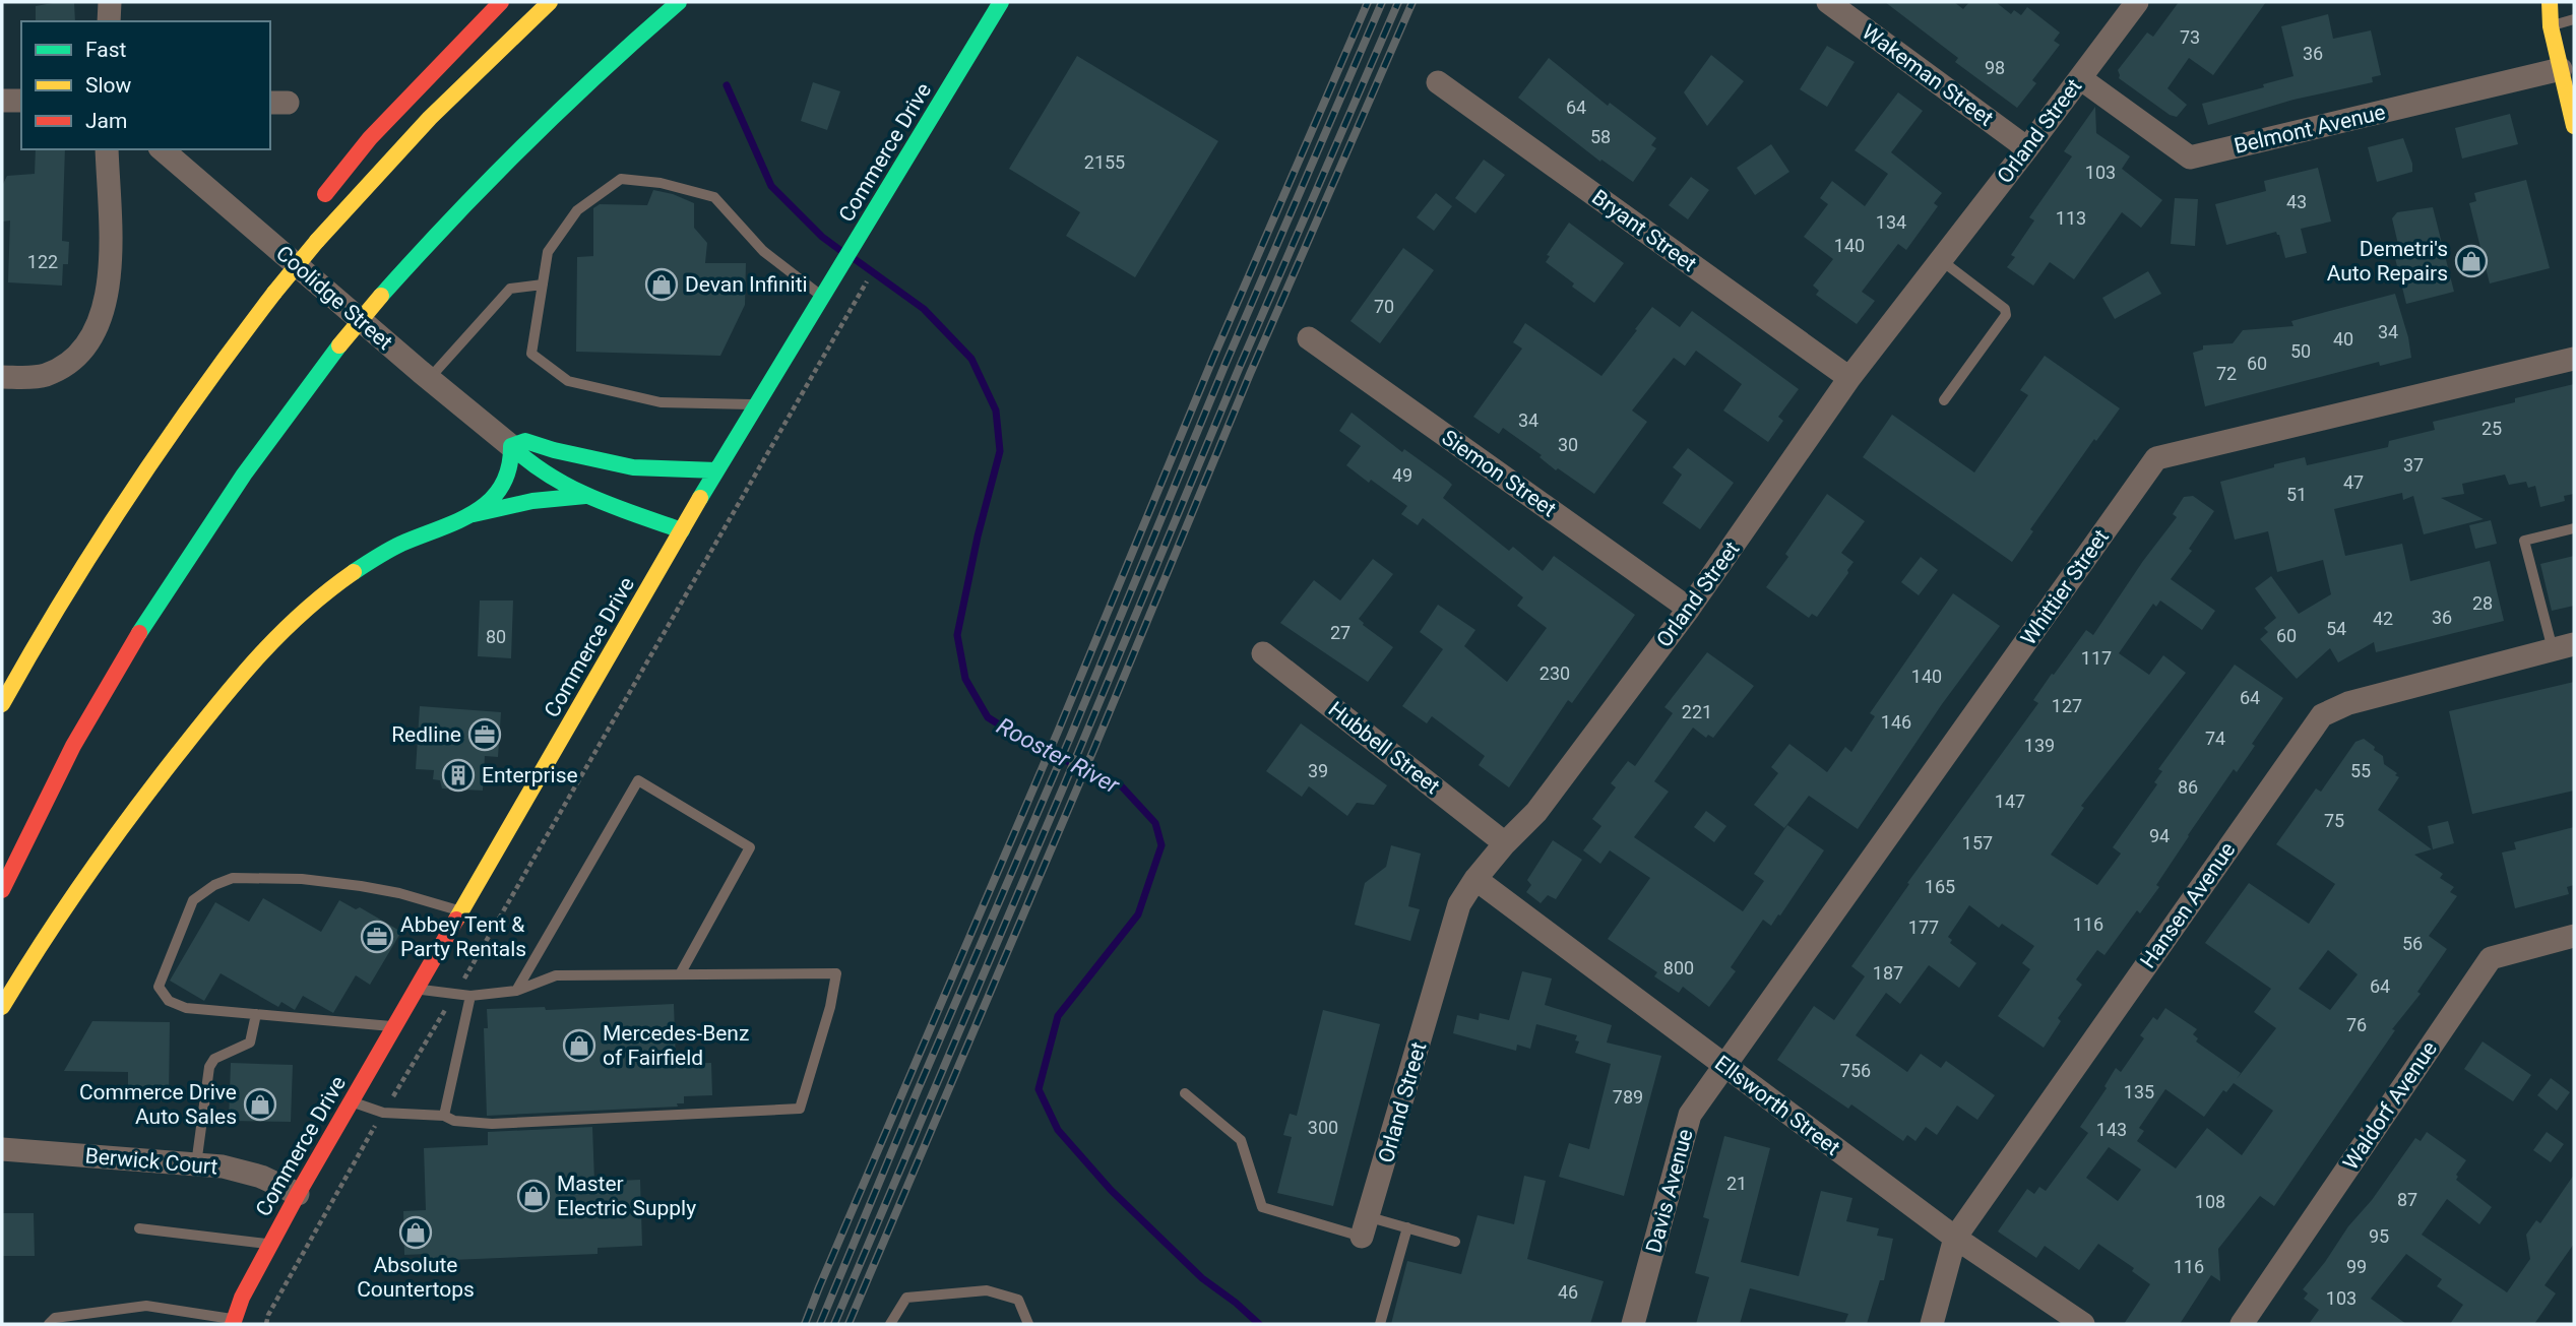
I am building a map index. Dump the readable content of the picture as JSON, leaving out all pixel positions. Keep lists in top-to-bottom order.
{
  "streets": {
    "main road": ["Commerce Drive", "Coolidge Street"],
    "street": [
      "Wakeman Street",
      "Belmont Avenue",
      "Orland Street",
      "Bryant Street",
      "Siemon Street",
      "Whittier Street",
      "Hubbell Street",
      "Hansen Avenue",
      "Ellsworth Street",
      "Waldorf Avenue",
      "Berwick Court",
      "Davis Avenue"
    ]
  },
  "crossings": [
    ["Wakeman Street", "Orland Street"],
    ["Belmont Avenue", "Orland Street"],
    ["Orland Street", "Bryant Street"],
    ["Orland Street", "Siemon Street"],
    ["Orland Street", "Hubbell Street"],
    ["Orland Street", "Ellsworth Street"],
    ["Commerce Drive", "Coolidge Street"],
    ["Commerce Drive", "Berwick Court"],
    ["Whittier Street", "Ellsworth Street"],
    ["Whittier Street", "Davis Avenue"],
    ["Hansen Avenue", "Ellsworth Street"],
    ["Ellsworth Street", "Davis Avenue"]
  ],
  "water": ["Rooster River"],
  "places": {
    "shop": [
      "Demetri's Auto Repairs",
      "Devan Infiniti",
      "Mercedes-Benz of Fairfield",
      "Commerce Drive Auto Sales",
      "Master Electric Supply",
      "Absolute Countertops"
    ],
    "office": ["Redline", "Abbey Tent & Party Rentals"],
    "building": ["Enterprise"]
  },
  "house_numbers": [
    "73",
    "36",
    "98",
    "64",
    "58",
    "2155",
    "103",
    "43",
    "113",
    "134",
    "140",
    "122",
    "70",
    "34",
    "40",
    "50",
    "60",
    "72",
    "34",
    "25",
    "30",
    "37",
    "49",
    "47",
    "51",
    "28",
    "36",
    "42",
    "54",
    "27",
    "60",
    "80",
    "117",
    "230",
    "140",
    "64",
    "127",
    "221",
    "146",
    "74",
    "139",
    "39",
    "55",
    "86",
    "147",
    "75",
    "94",
    "157",
    "165",
    "116",
    "177",
    "56",
    "800",
    "187",
    "64",
    "76",
    "756",
    "135",
    "789",
    "300",
    "143",
    "21",
    "87",
    "108",
    "95",
    "116",
    "99",
    "46",
    "103"
  ],
  "legend": ["Fast", "Slow", "Jam"]
}
